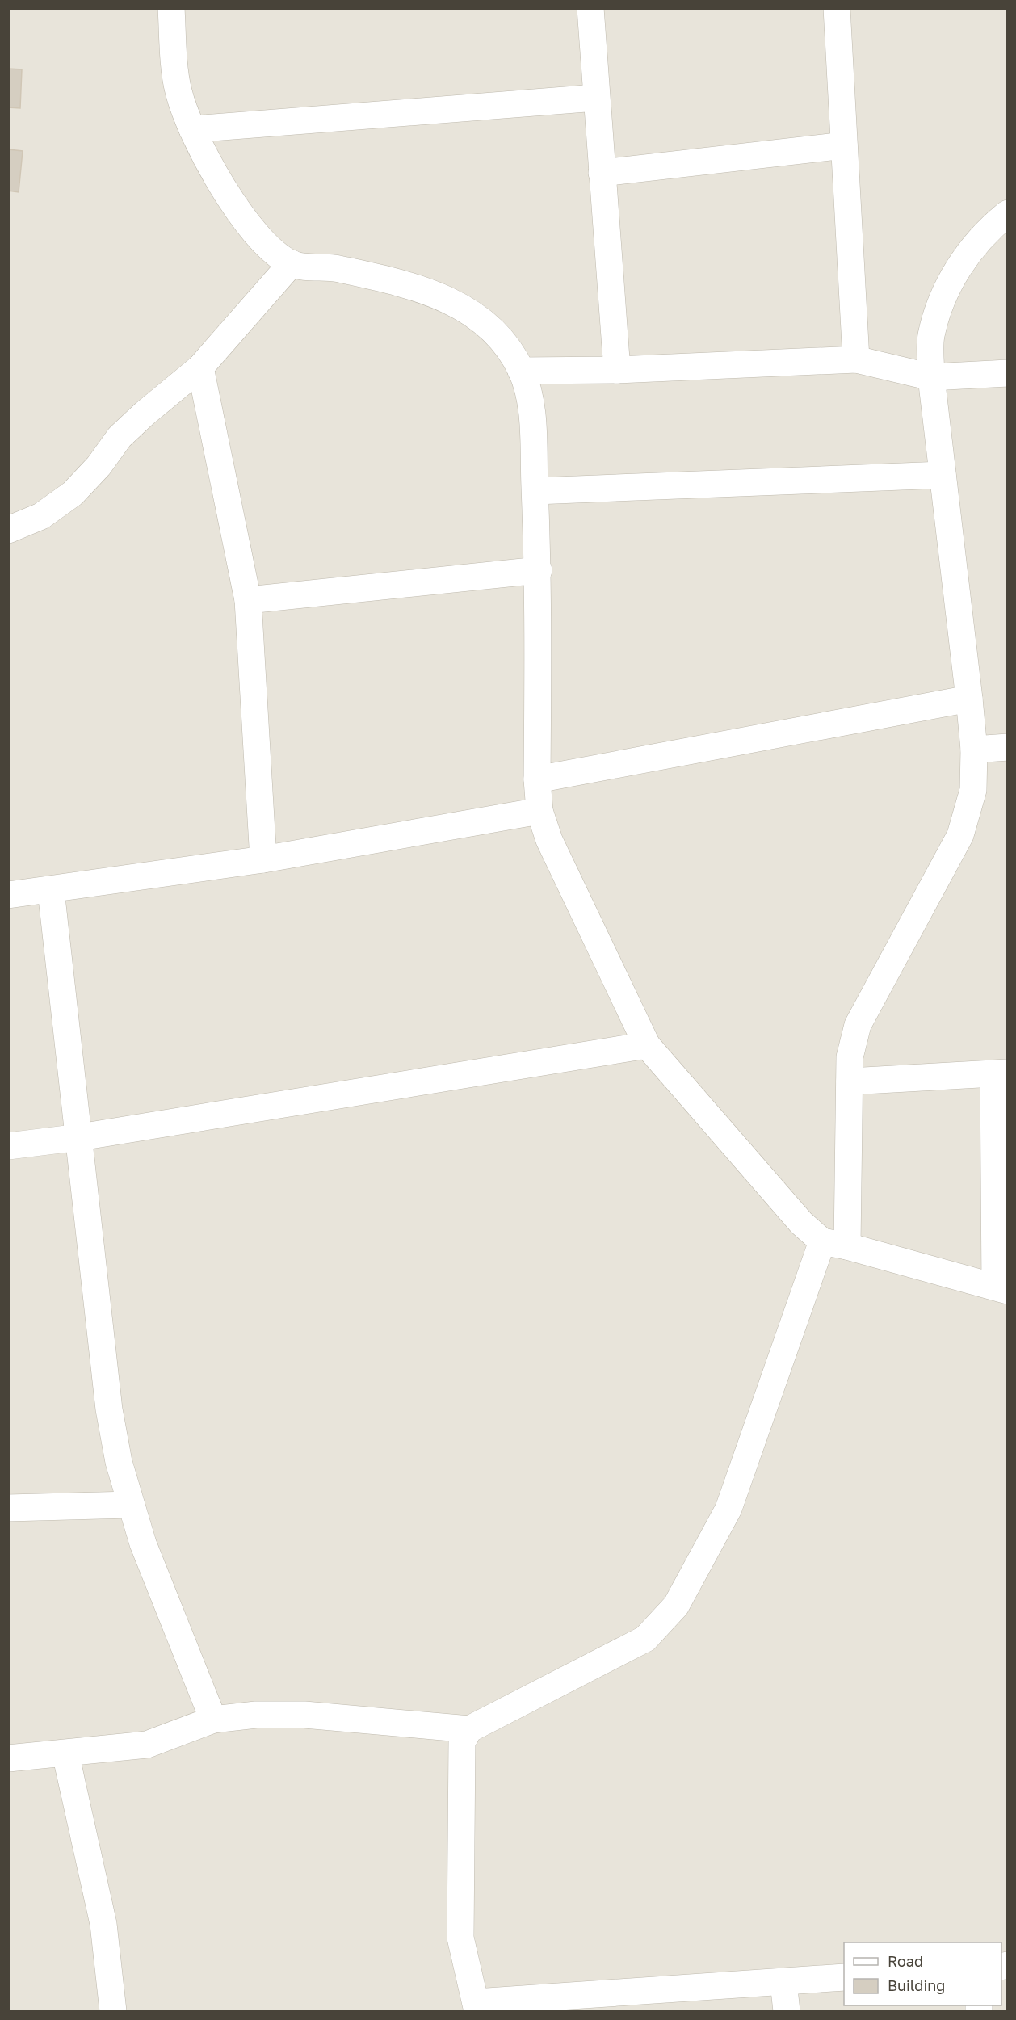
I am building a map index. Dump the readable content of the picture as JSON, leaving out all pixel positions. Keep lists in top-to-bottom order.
{
  "legend": ["Road", "Building"]
}
